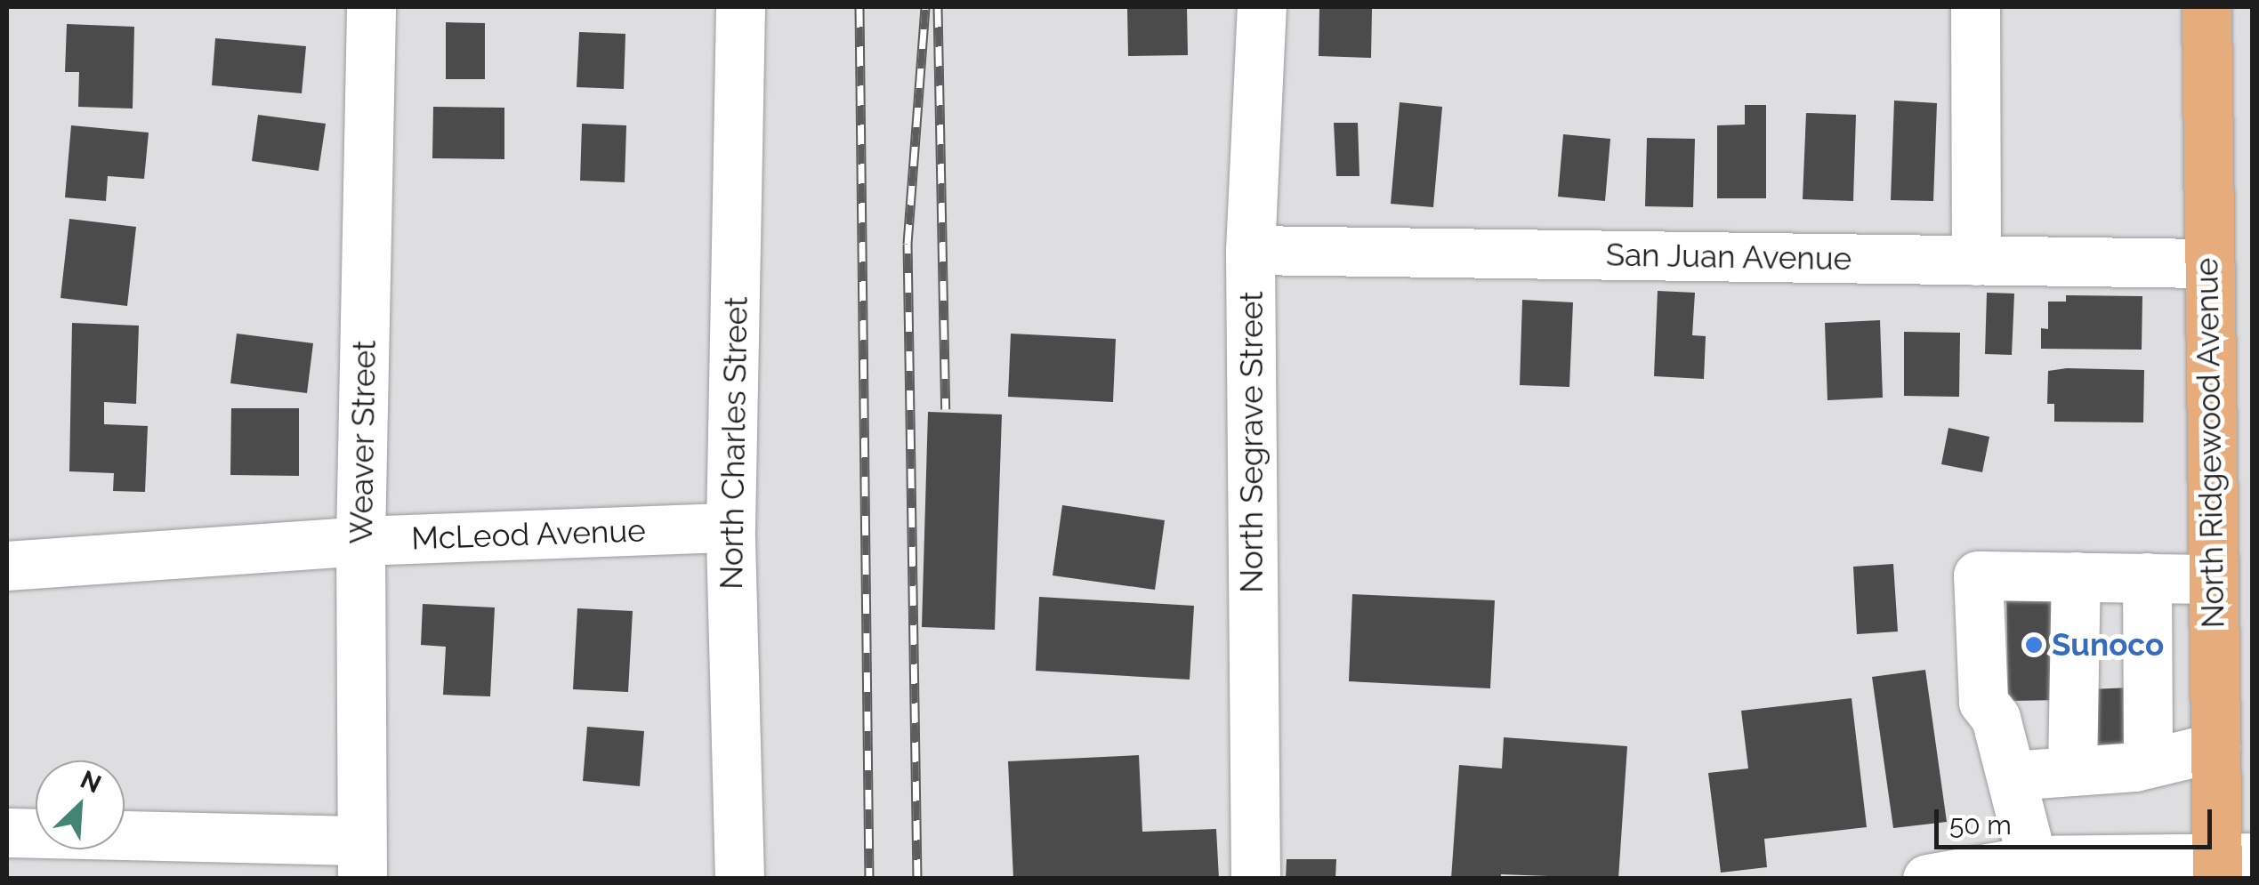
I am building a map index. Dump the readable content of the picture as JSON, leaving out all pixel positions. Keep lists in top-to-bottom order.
{
  "streets": {
    "main road": ["North Ridgewood Avenue"],
    "street": [
      "San Juan Avenue",
      "Weaver Street",
      "North Segrave Street",
      "North Charles Street",
      "McLeod Avenue"
    ]
  },
  "crossings": [
    ["San Juan Avenue", "North Segrave Street"],
    ["San Juan Avenue", "North Ridgewood Avenue"],
    ["Weaver Street", "McLeod Avenue"],
    ["North Charles Street", "McLeod Avenue"]
  ],
  "places": ["Sunoco"],
  "scale_bar": "50 m",
  "north": "top right"
}
